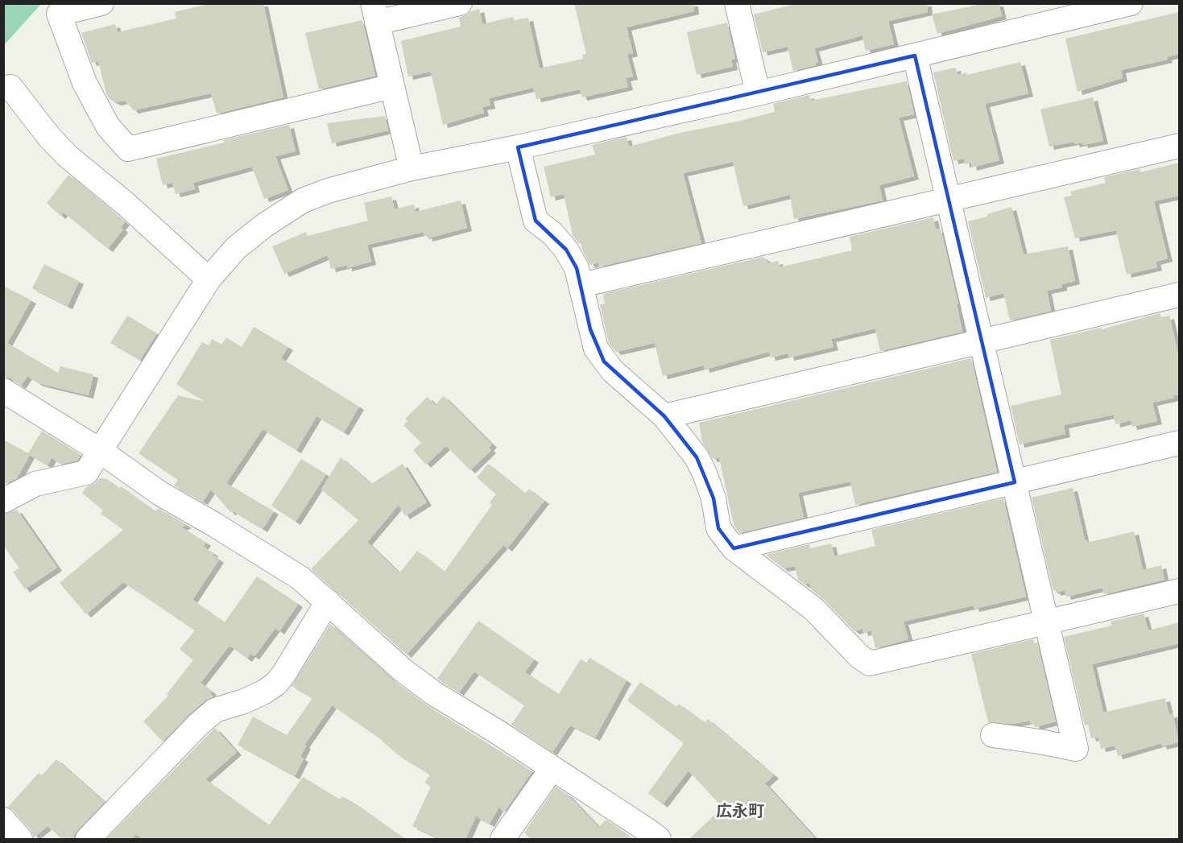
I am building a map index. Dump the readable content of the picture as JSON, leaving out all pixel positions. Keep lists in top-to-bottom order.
{
  "districts": ["広永町"]
}
